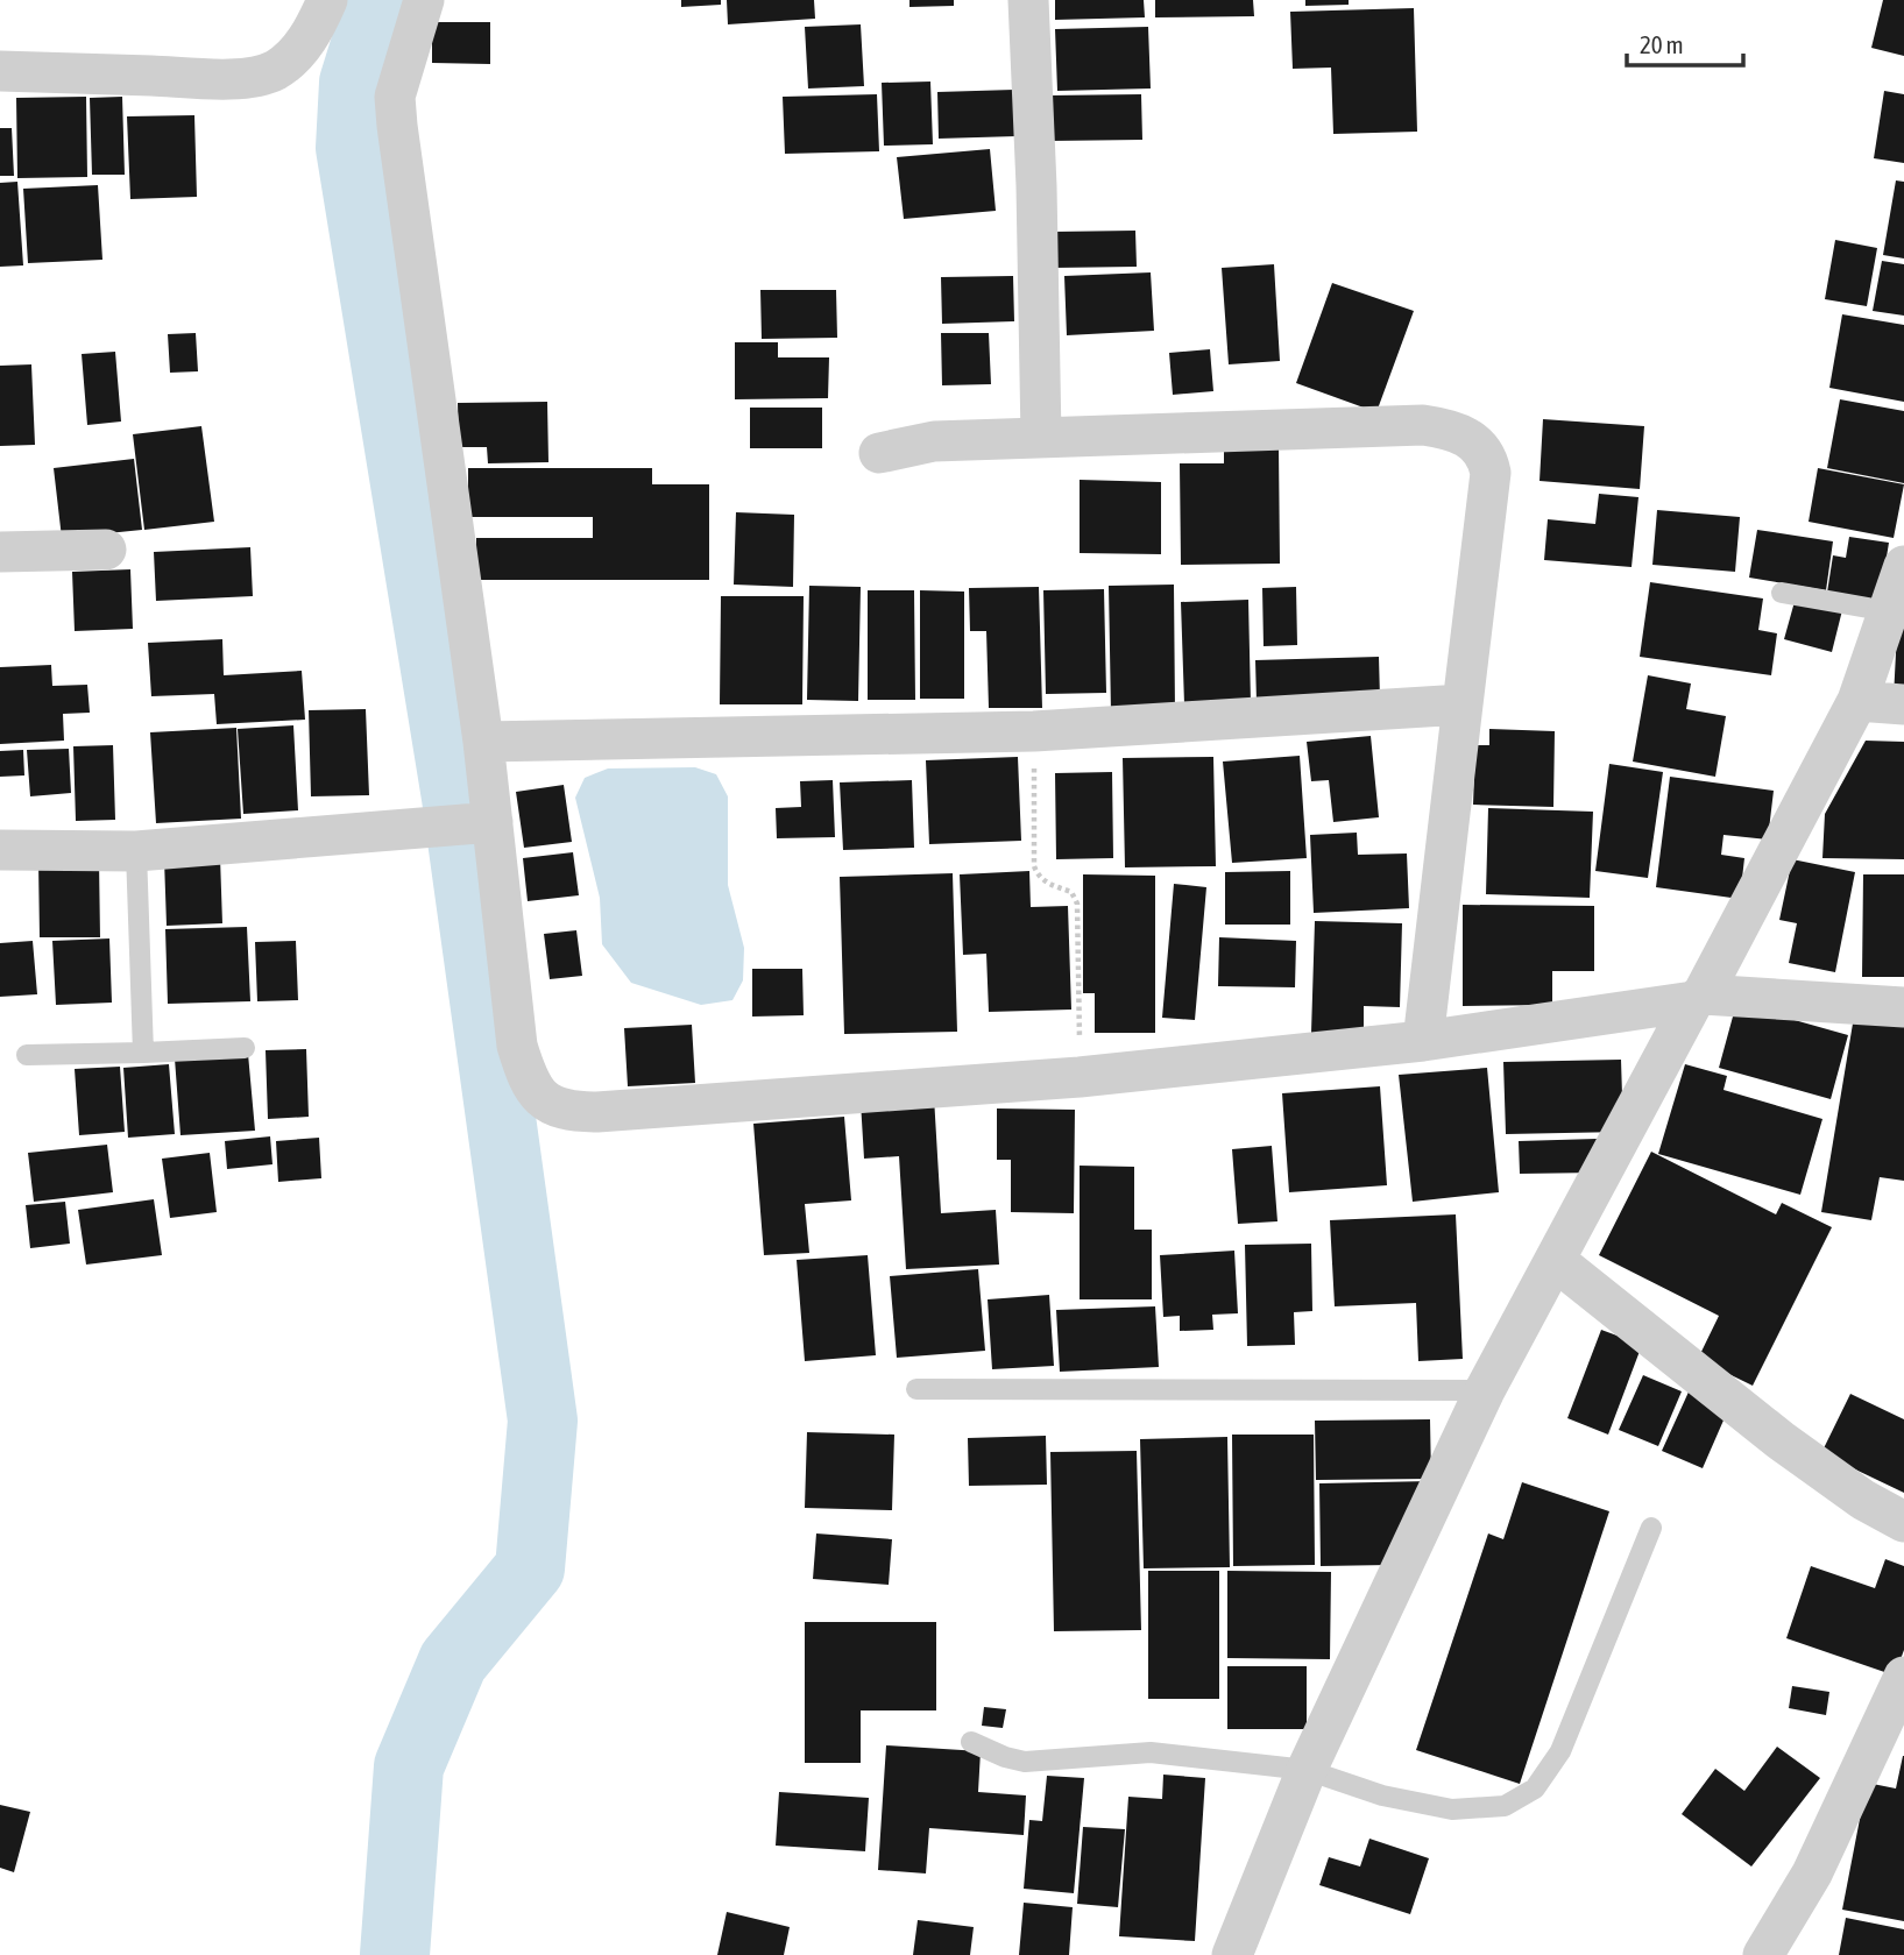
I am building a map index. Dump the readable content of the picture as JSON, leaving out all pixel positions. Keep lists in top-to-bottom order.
{
  "scale_bar": "20 m"
}
